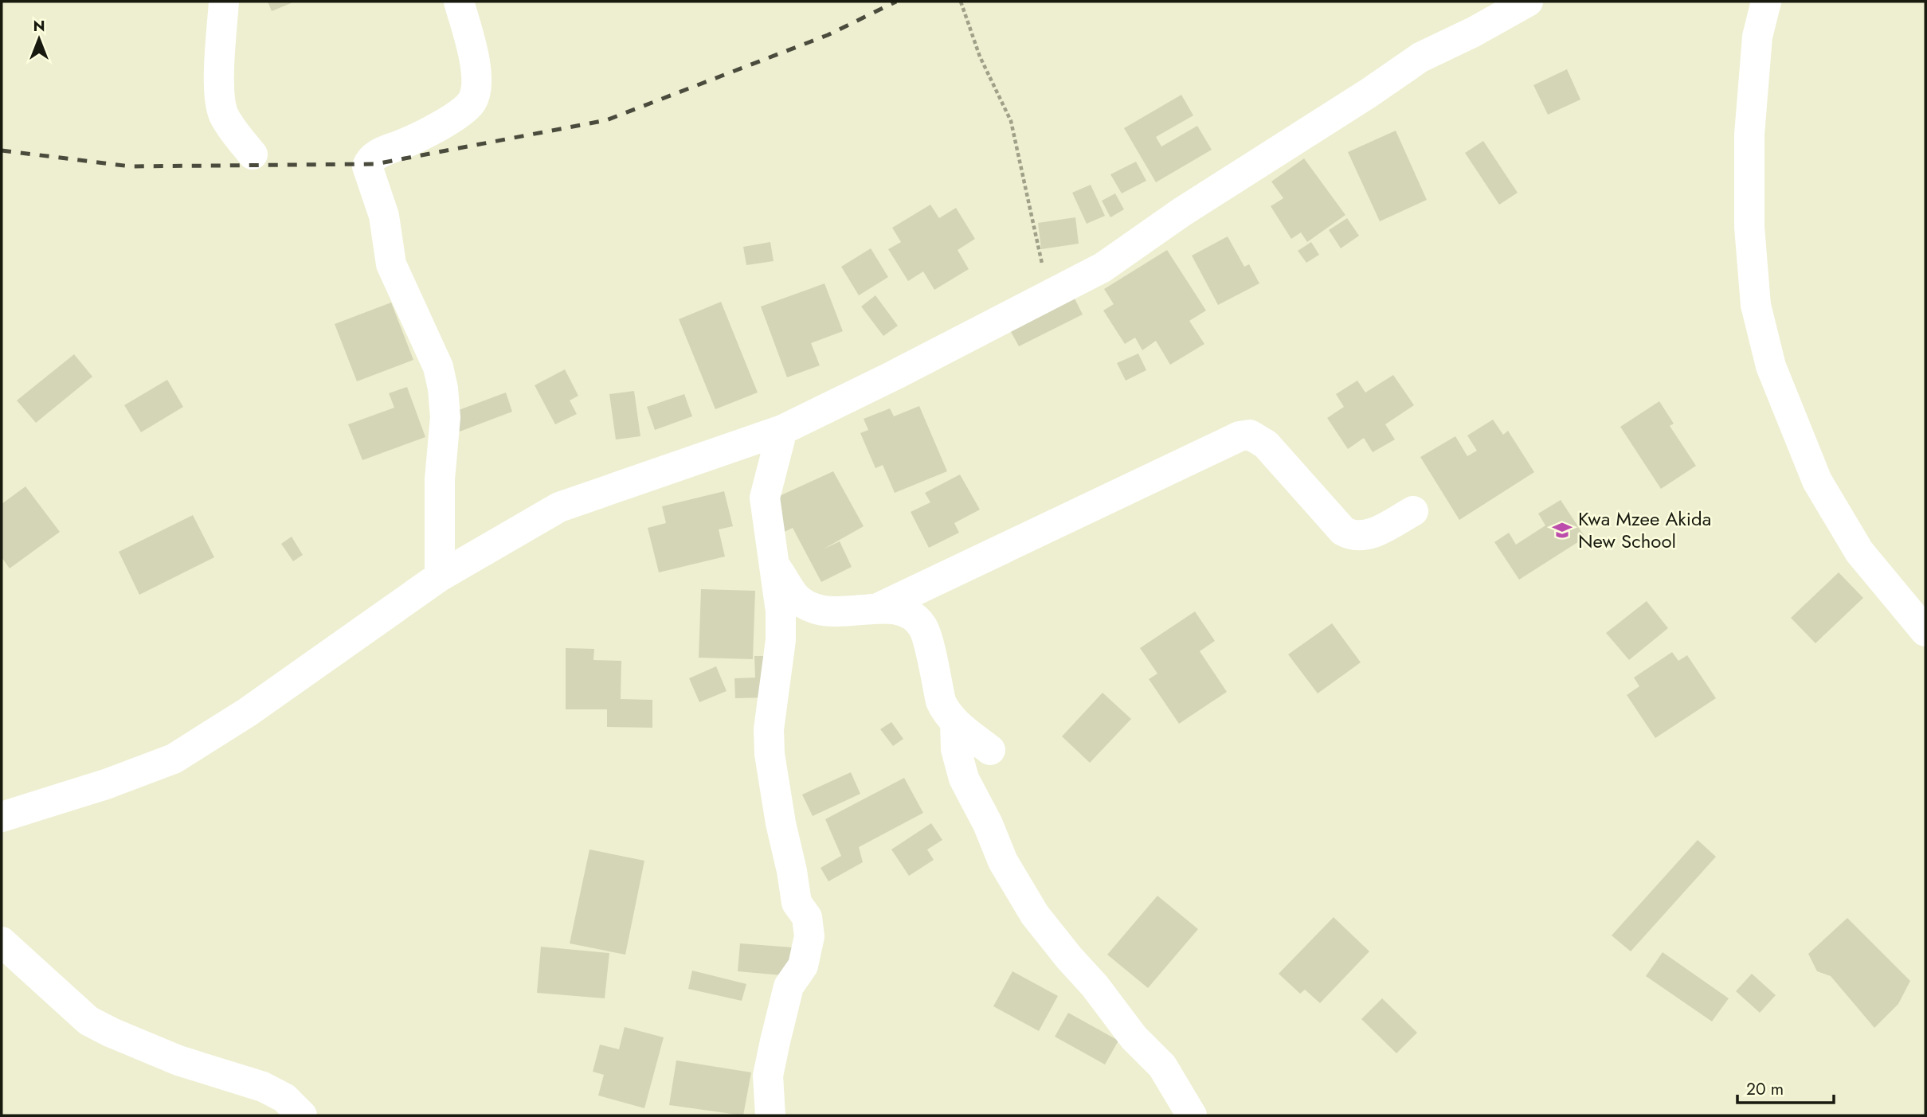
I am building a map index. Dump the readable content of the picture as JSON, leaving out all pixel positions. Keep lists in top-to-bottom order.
{
  "places": {
    "school or university": ["Kwa Mzee Akida New School"]
  },
  "scale_bar": "20 m",
  "north": "top"
}
